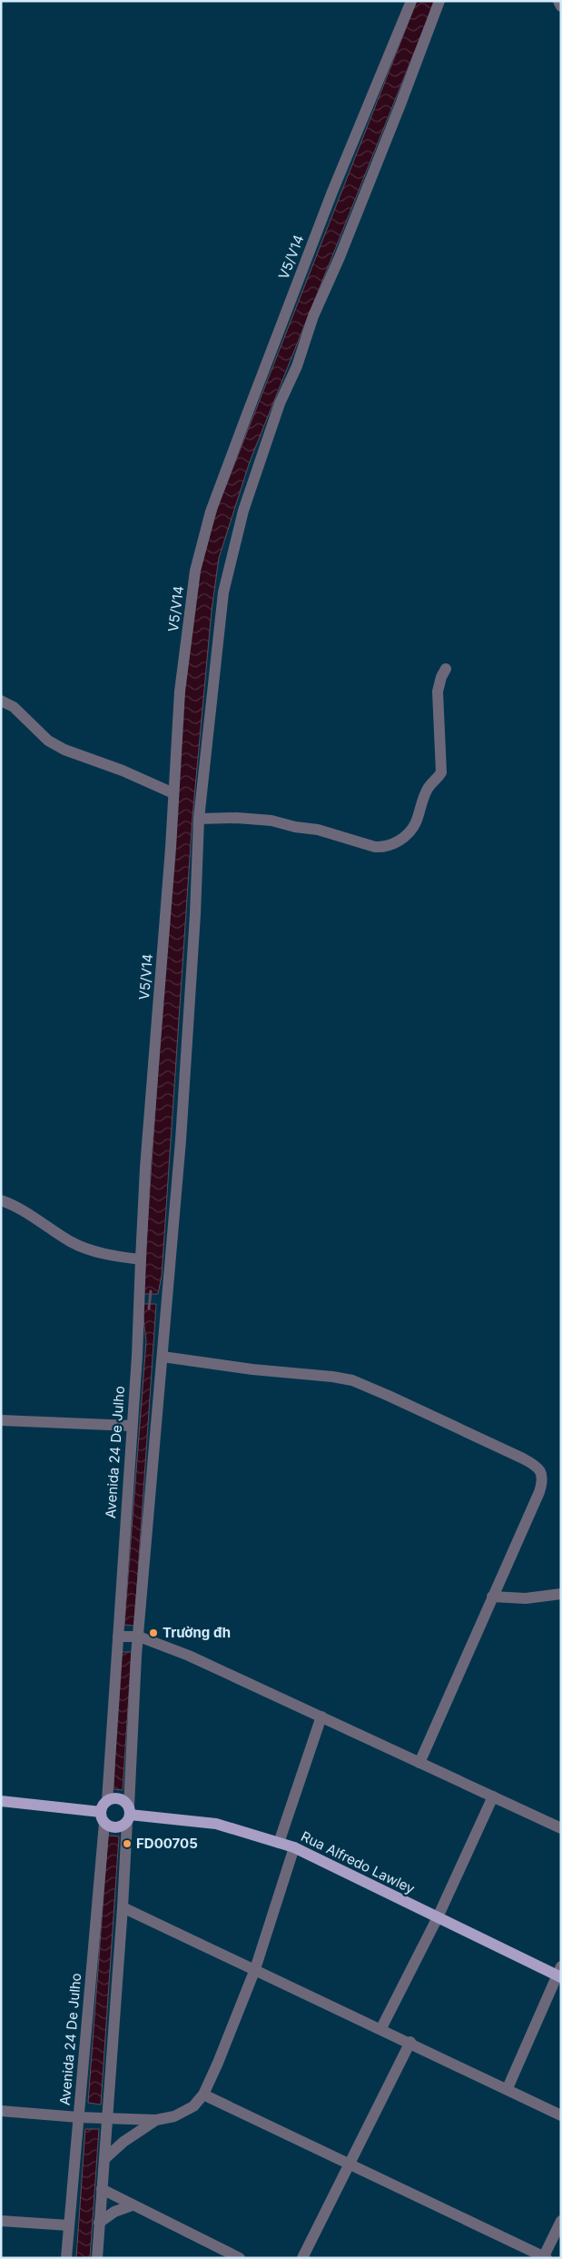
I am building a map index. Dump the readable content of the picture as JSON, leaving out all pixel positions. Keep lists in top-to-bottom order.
{
  "streets": {
    "main road": ["Rua Alfredo Lawley"],
    "street": ["V5/V14", "Avenida 24 De Julho"]
  },
  "crossings": [
    ["V5/V14", "Avenida 24 De Julho"],
    ["Avenida 24 De Julho", "Rua Alfredo Lawley"]
  ],
  "places": ["Trường đh", "FD00705"]
}
